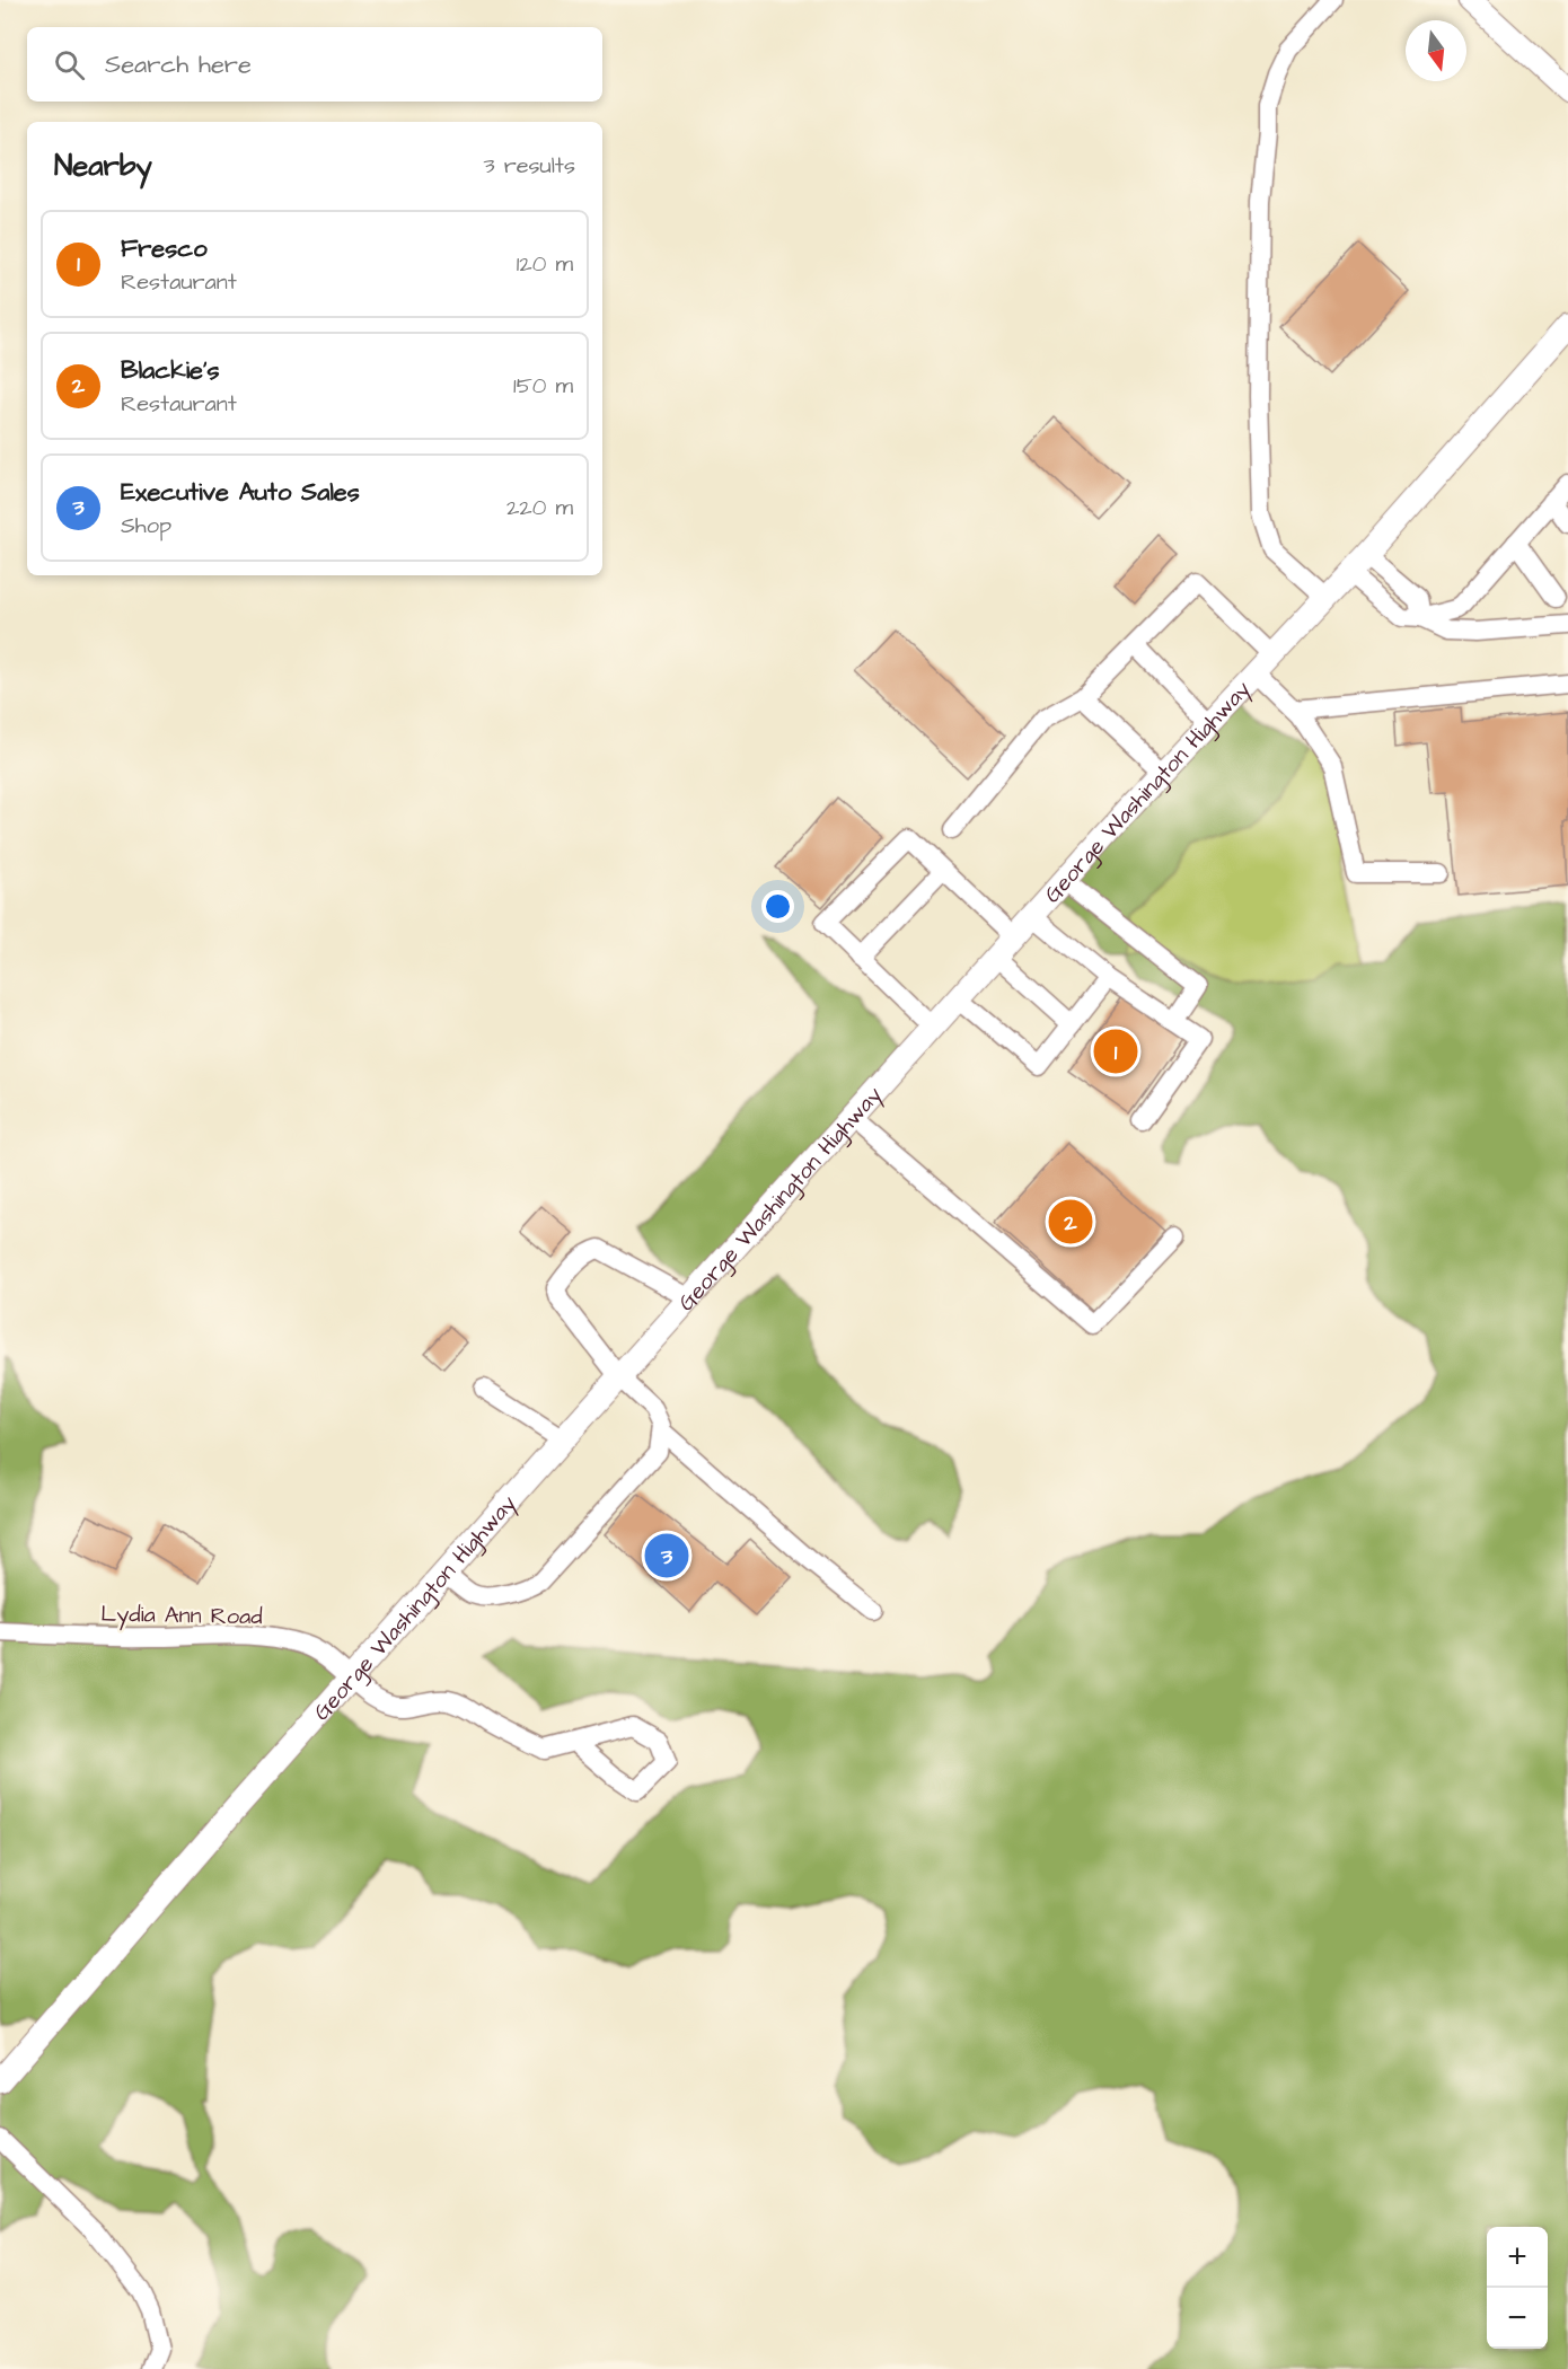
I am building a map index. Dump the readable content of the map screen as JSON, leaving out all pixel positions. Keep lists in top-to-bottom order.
{
  "streets": {
    "main road": ["George Washington Highway"],
    "street": ["Lydia Ann Road"]
  },
  "crossings": [
    ["George Washington Highway", "Lydia Ann Road"]
  ],
  "north": "bottom",
  "page": {
    "search": "Search here",
    "heading": ["Nearby", "3 results"],
    "list": [
      {
        "mark": "1",
        "name": "Fresco",
        "note": "Restaurant",
        "value": "120 m"
      },
      {
        "mark": "2",
        "name": "Blackie's",
        "note": "Restaurant",
        "value": "150 m"
      },
      {
        "mark": "3",
        "name": "Executive Auto Sales",
        "note": "Shop",
        "value": "220 m"
      }
    ],
    "pins": ["1", "2", "3"],
    "map_buttons": ["+", "−"]
  }
}
